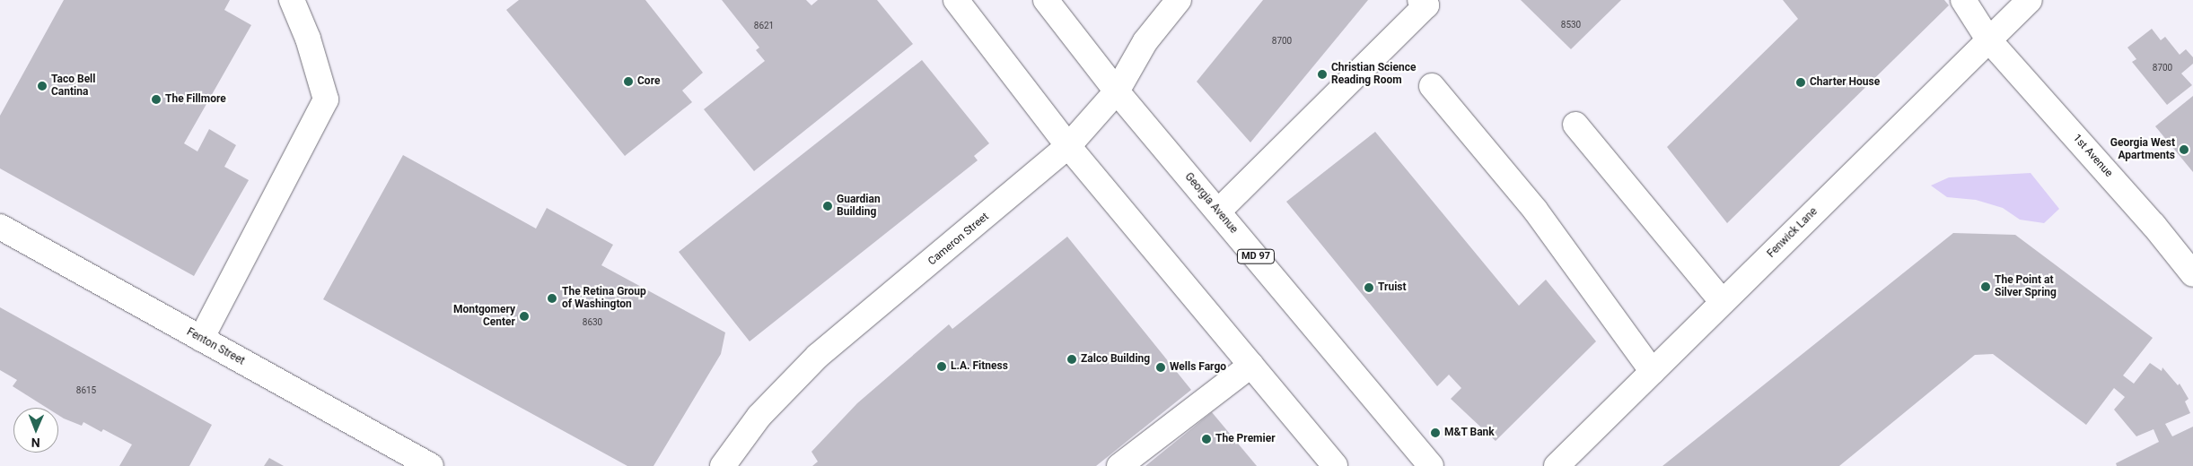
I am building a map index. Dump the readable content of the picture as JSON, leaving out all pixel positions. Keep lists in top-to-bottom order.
{
  "streets": {
    "street": [
      "1st Avenue",
      "Georgia Avenue",
      "Fenwick Lane",
      "Cameron Street",
      "MD 97",
      "Fenton Street"
    ]
  },
  "crossings": [
    ["1st Avenue", "Fenwick Lane"],
    ["Georgia Avenue", "Cameron Street"]
  ],
  "places": [
    "Christian Science Reading Room",
    "Core",
    "Charter House",
    "Taco Bell Cantina",
    "The Fillmore",
    "Georgia West Apartments",
    "Guardian Building",
    "The Point at Silver Spring",
    "Truist",
    "The Retina Group of Washington",
    "Montgomery Center",
    "Zalco Building",
    "L.A. Fitness",
    "Wells Fargo",
    "M&T Bank",
    "The Premier"
  ],
  "house_numbers": [
    "8530",
    "8621",
    "8700",
    "8700",
    "8630",
    "8615"
  ],
  "north": "bottom"
}
